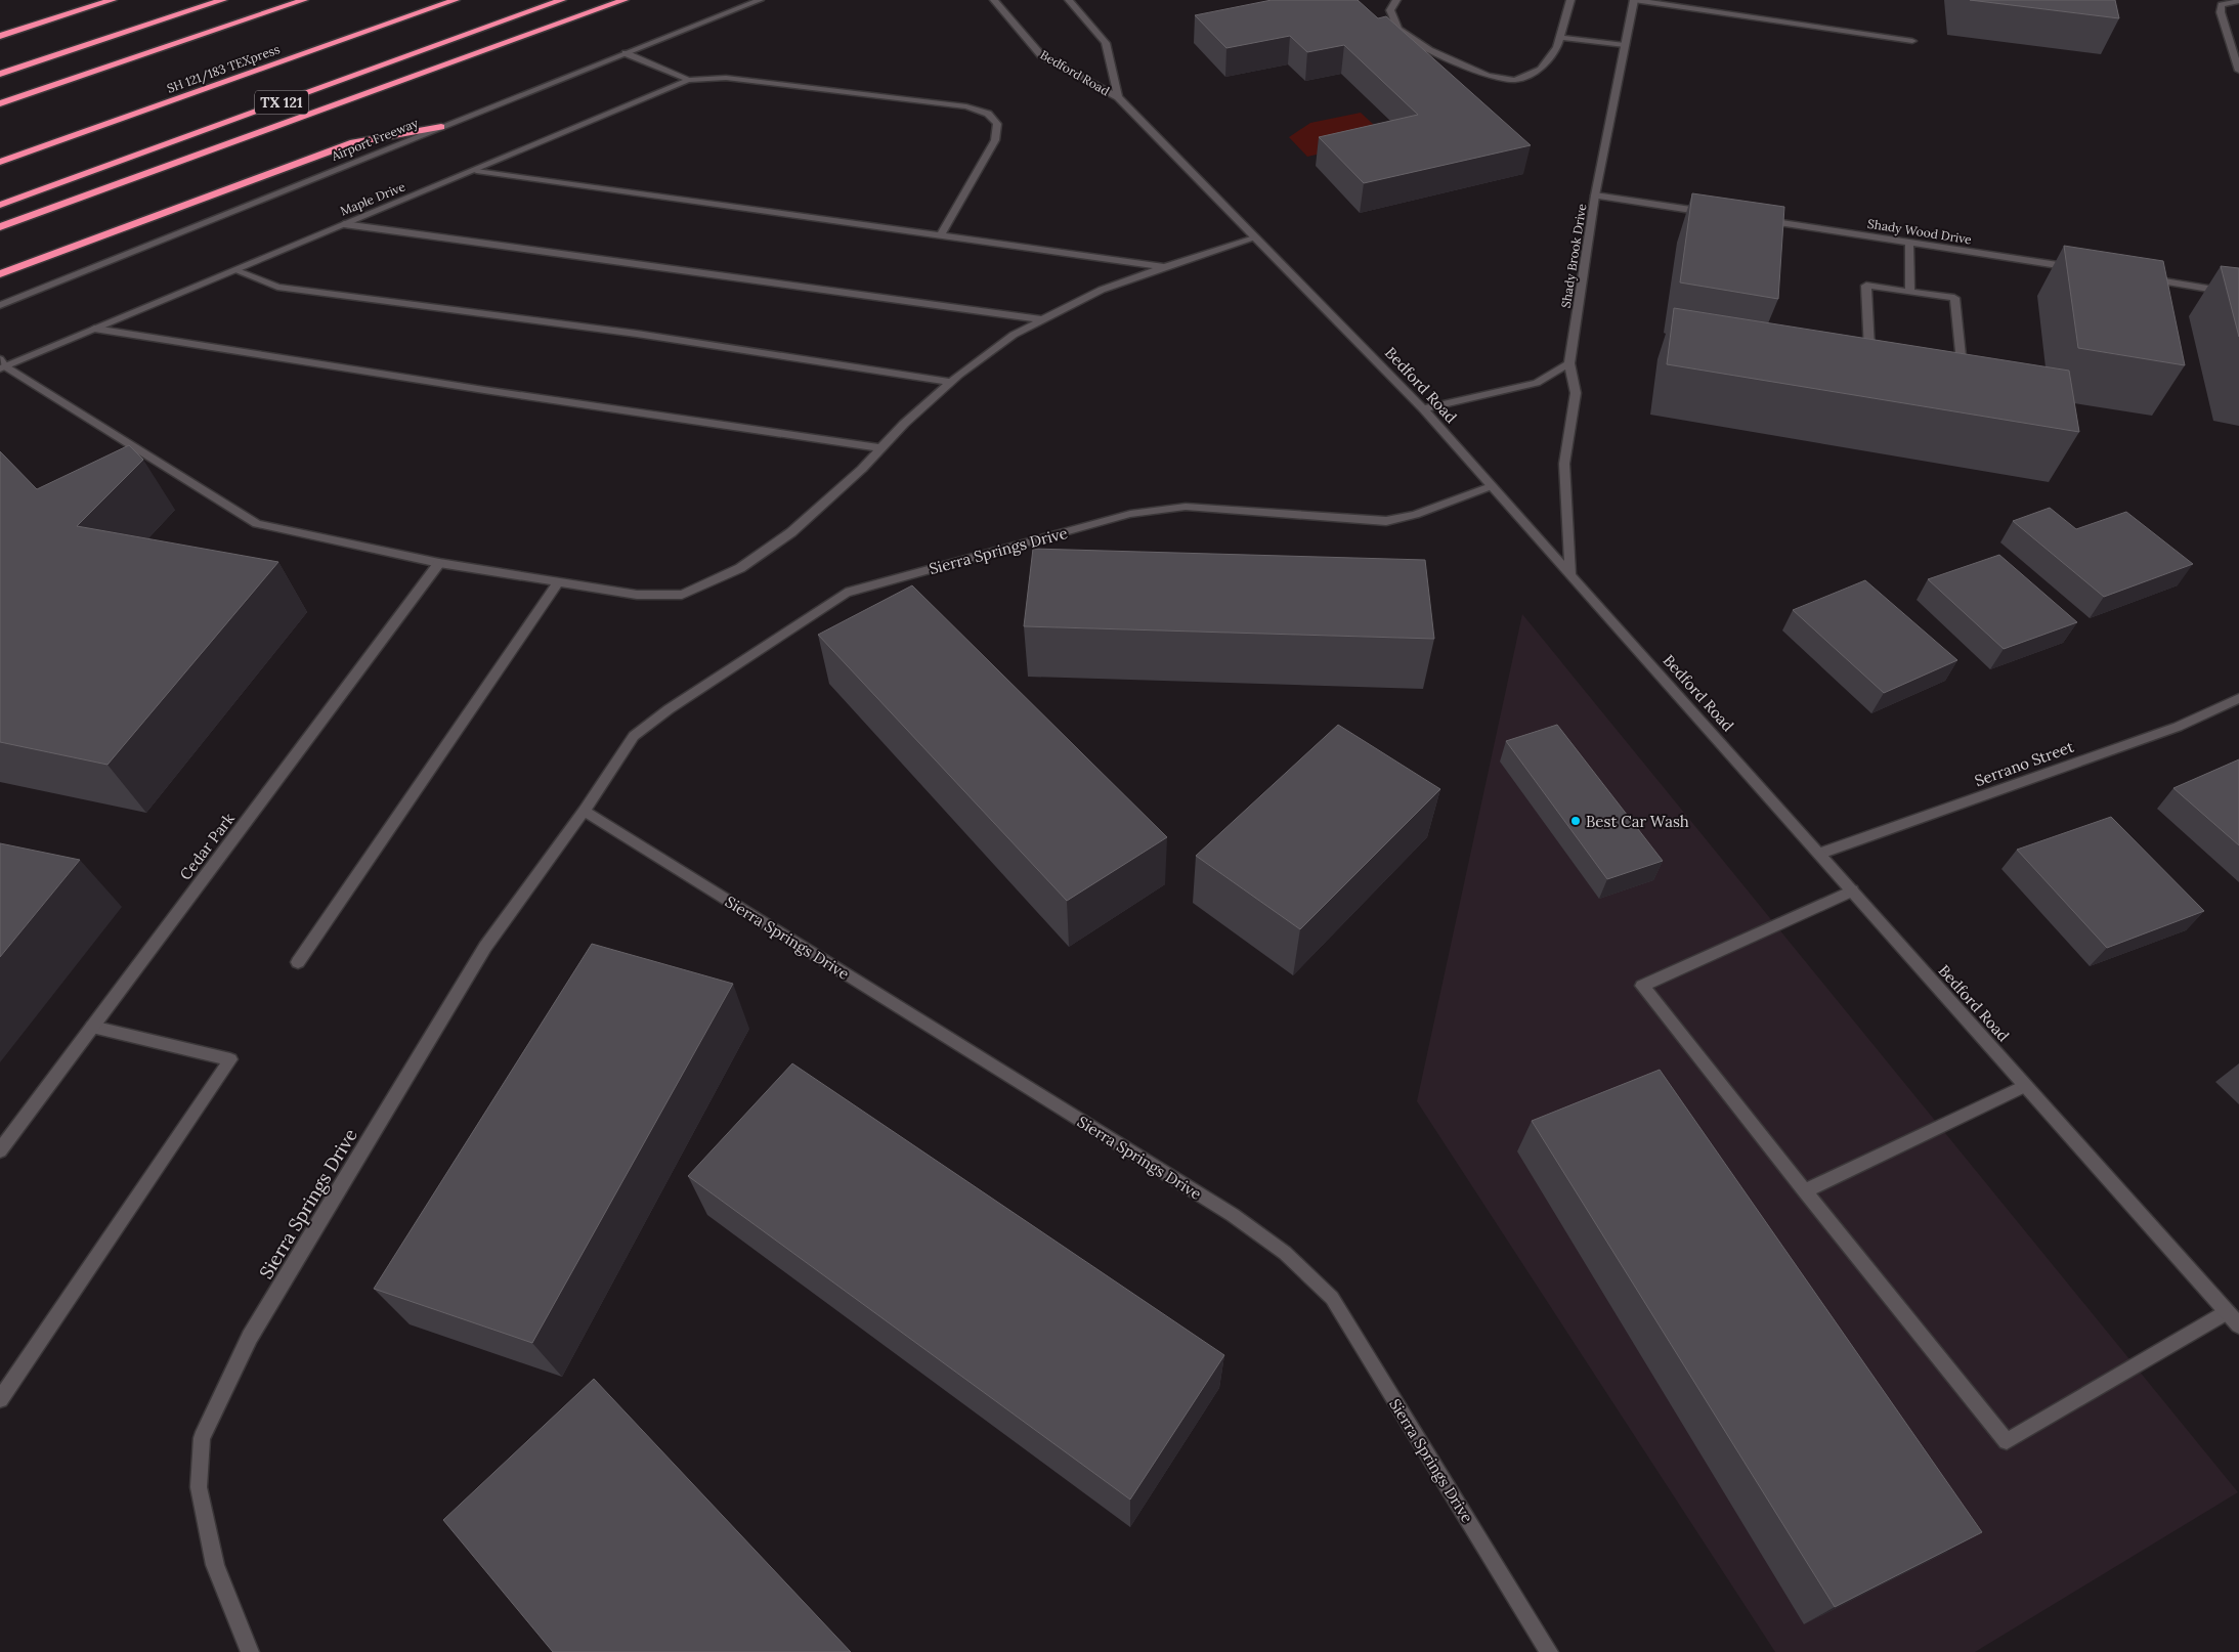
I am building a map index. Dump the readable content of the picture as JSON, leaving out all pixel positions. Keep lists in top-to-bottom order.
{
  "streets": {
    "highway": ["SH 121/183 TEXpress", "TX 121"],
    "main road": [
      "Bedford Road",
      "Airport Freeway",
      "Maple Drive",
      "Shady Wood Drive",
      "Shady Brook Drive",
      "Sierra Springs Drive",
      "Serrano Street",
      "Cedar Park"
    ]
  },
  "crossings": [
    ["Bedford Road", "Sierra Springs Drive"],
    ["Bedford Road", "Serrano Street"]
  ],
  "places": ["Best Car Wash"]
}
